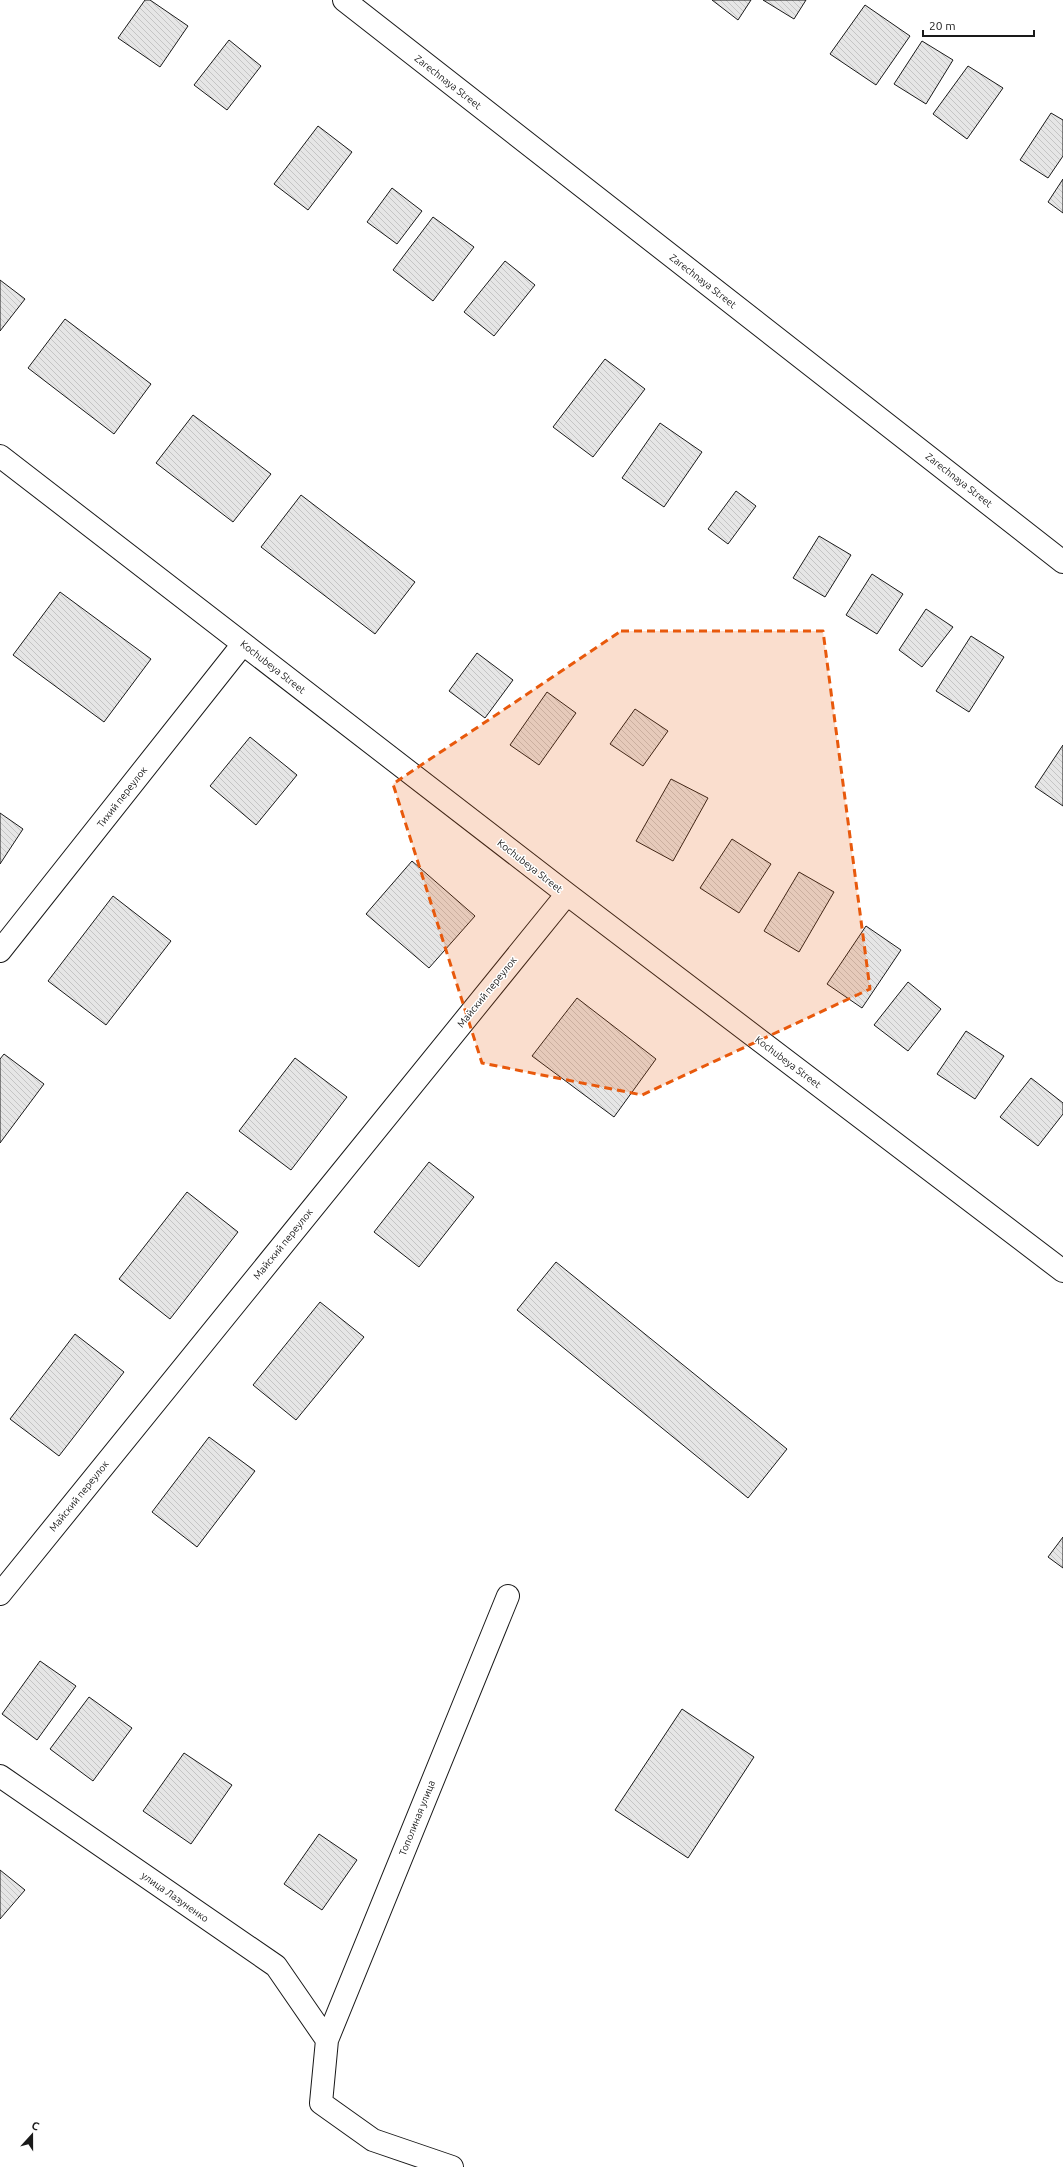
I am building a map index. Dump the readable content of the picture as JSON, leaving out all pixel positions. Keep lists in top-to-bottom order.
{
  "streets": {
    "street": [
      "Zarechnaya Street",
      "Kochubeya Street",
      "Тихий переулок",
      "Майский переулок",
      "Тополиная улица",
      "улица Лазуненко"
    ]
  },
  "crossings": [
    ["Kochubeya Street", "Тихий переулок"],
    ["Kochubeya Street", "Майский переулок"],
    ["Тополиная улица", "улица Лазуненко"]
  ],
  "scale_bar": "20 m",
  "north": "top"
}
